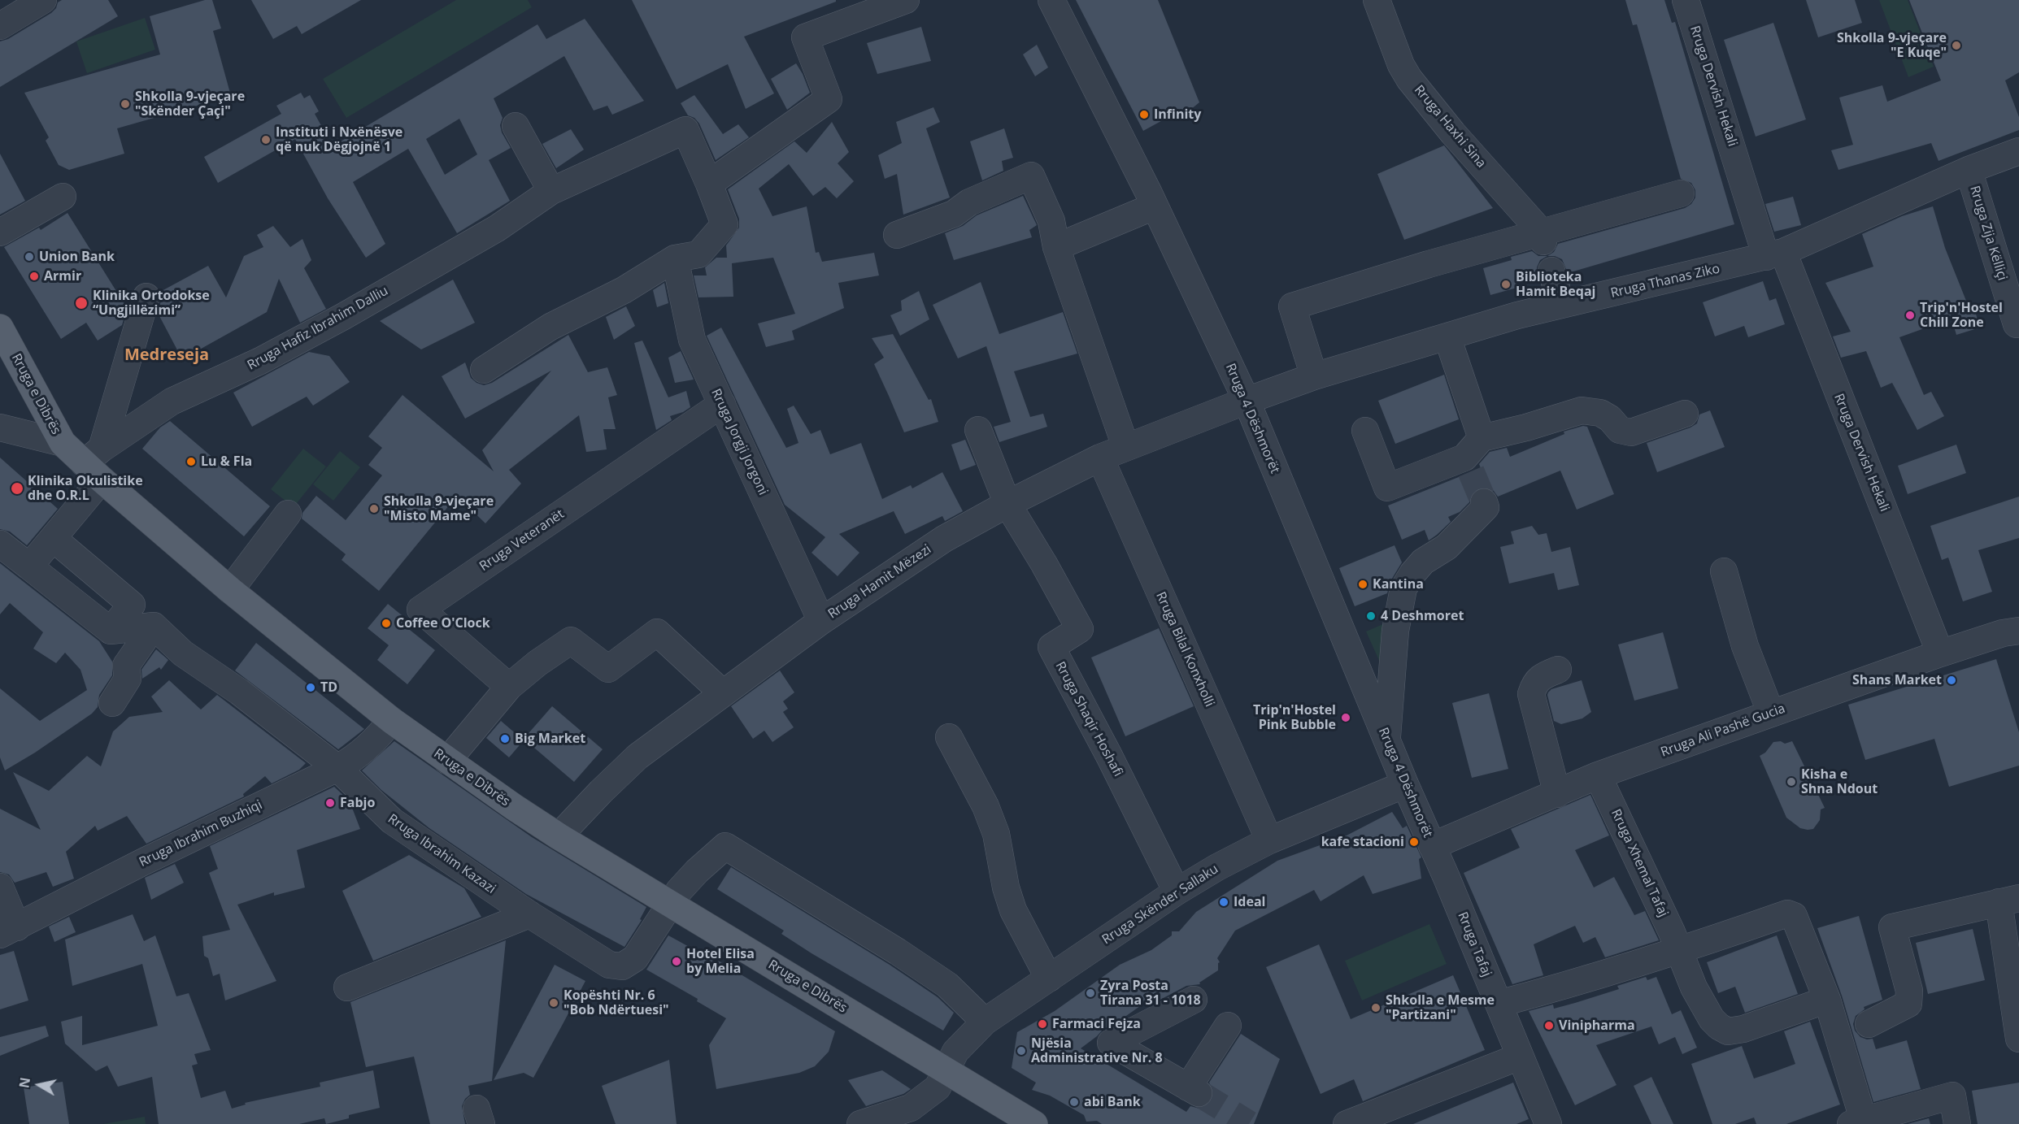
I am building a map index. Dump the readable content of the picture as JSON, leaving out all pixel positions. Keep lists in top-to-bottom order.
{
  "streets": {
    "main road": ["Rruga e Dibrës"],
    "street": [
      "Rruga Dervish Hekali",
      "Rruga Haxhi Sina",
      "Rruga Zija Këlliçi",
      "Rruga Thanas Ziko",
      "Rruga Hafiz Ibrahim Dalliu",
      "Rruga 4 Dëshmorët",
      "Rruga Jorgji Jorgoni",
      "Rruga Veteranët",
      "Rruga Hamit Mëzezi",
      "Rruga Bilal Konxholli",
      "Rruga Shaqir Hoshafi",
      "Rruga Ali Pashë Gucia",
      "Rruga Ibrahim Buzhiqi",
      "Rruga Ibrahim Kazazi",
      "Rruga Xhemal Tafaj",
      "Rruga Skënder Sallaku",
      "Rruga Tafaj"
    ]
  },
  "crossings": [
    ["Rruga Dervish Hekali", "Rruga Thanas Ziko"],
    ["Rruga Dervish Hekali", "Rruga Ali Pashë Gucia"],
    ["Rruga Zija Këlliçi", "Rruga Thanas Ziko"],
    ["Rruga Thanas Ziko", "Rruga 4 Dëshmorët"],
    ["Rruga Thanas Ziko", "Rruga Hamit Mëzezi"],
    ["Rruga Hafiz Ibrahim Dalliu", "Rruga e Dibrës"],
    ["Rruga e Dibrës", "Rruga Hamit Mëzezi"],
    ["Rruga e Dibrës", "Rruga Ibrahim Buzhiqi"],
    ["Rruga e Dibrës", "Rruga Ibrahim Kazazi"],
    ["Rruga e Dibrës", "Rruga Skënder Sallaku"],
    ["Rruga 4 Dëshmorët", "Rruga Hamit Mëzezi"],
    ["Rruga 4 Dëshmorët", "Rruga Ali Pashë Gucia"],
    ["Rruga 4 Dëshmorët", "Rruga Skënder Sallaku"],
    ["Rruga 4 Dëshmorët", "Rruga Tafaj"],
    ["Rruga Jorgji Jorgoni", "Rruga Veteranët"],
    ["Rruga Jorgji Jorgoni", "Rruga Hamit Mëzezi"],
    ["Rruga Hamit Mëzezi", "Rruga Bilal Konxholli"],
    ["Rruga Hamit Mëzezi", "Rruga Shaqir Hoshafi"],
    ["Rruga Bilal Konxholli", "Rruga Skënder Sallaku"],
    ["Rruga Shaqir Hoshafi", "Rruga Skënder Sallaku"],
    ["Rruga Ali Pashë Gucia", "Rruga Xhemal Tafaj"],
    ["Rruga Ali Pashë Gucia", "Rruga Tafaj"],
    ["Rruga Ibrahim Buzhiqi", "Rruga Ibrahim Kazazi"],
    ["Rruga Ibrahim Kazazi", "Rruga Skënder Sallaku"]
  ],
  "districts": ["Medreseja"],
  "places": [
    "Shkolla 9-vjeçare \"E Kuqe\"",
    "Shkolla 9-vjeçare \"Skënder Çaçi\"",
    "Infinity",
    "Instituti i Nxënësve që nuk Dëgjojnë 1",
    "Union Bank",
    "Armir",
    "Biblioteka Hamit Beqaj",
    "Klinika Ortodokse “Ungjillëzimi”",
    "Trip'n'Hostel Chill Zone",
    "Lu & Fla",
    "Klinika Okulistike dhe O.R.L",
    "Shkolla 9-vjeçare \"Misto Mame\"",
    "Kantina",
    "4 Deshmoret",
    "Coffee O'Clock",
    "Shans Market",
    "TD",
    "Trip'n'Hostel Pink Bubble",
    "Big Market",
    "Kisha e Shna Ndout",
    "Fabjo",
    "kafe stacioni",
    "Ideal",
    "Hotel Elisa by Melia",
    "Zyra Posta Tirana 31 - 1018",
    "Kopështi Nr. 6 \"Bob Ndërtuesi\"",
    "Shkolla e Mesme \"Partizani\"",
    "Farmaci Fejza",
    "Vinipharma",
    "Njësia Administrative Nr. 8",
    "abi Bank"
  ],
  "north": "left"
}
